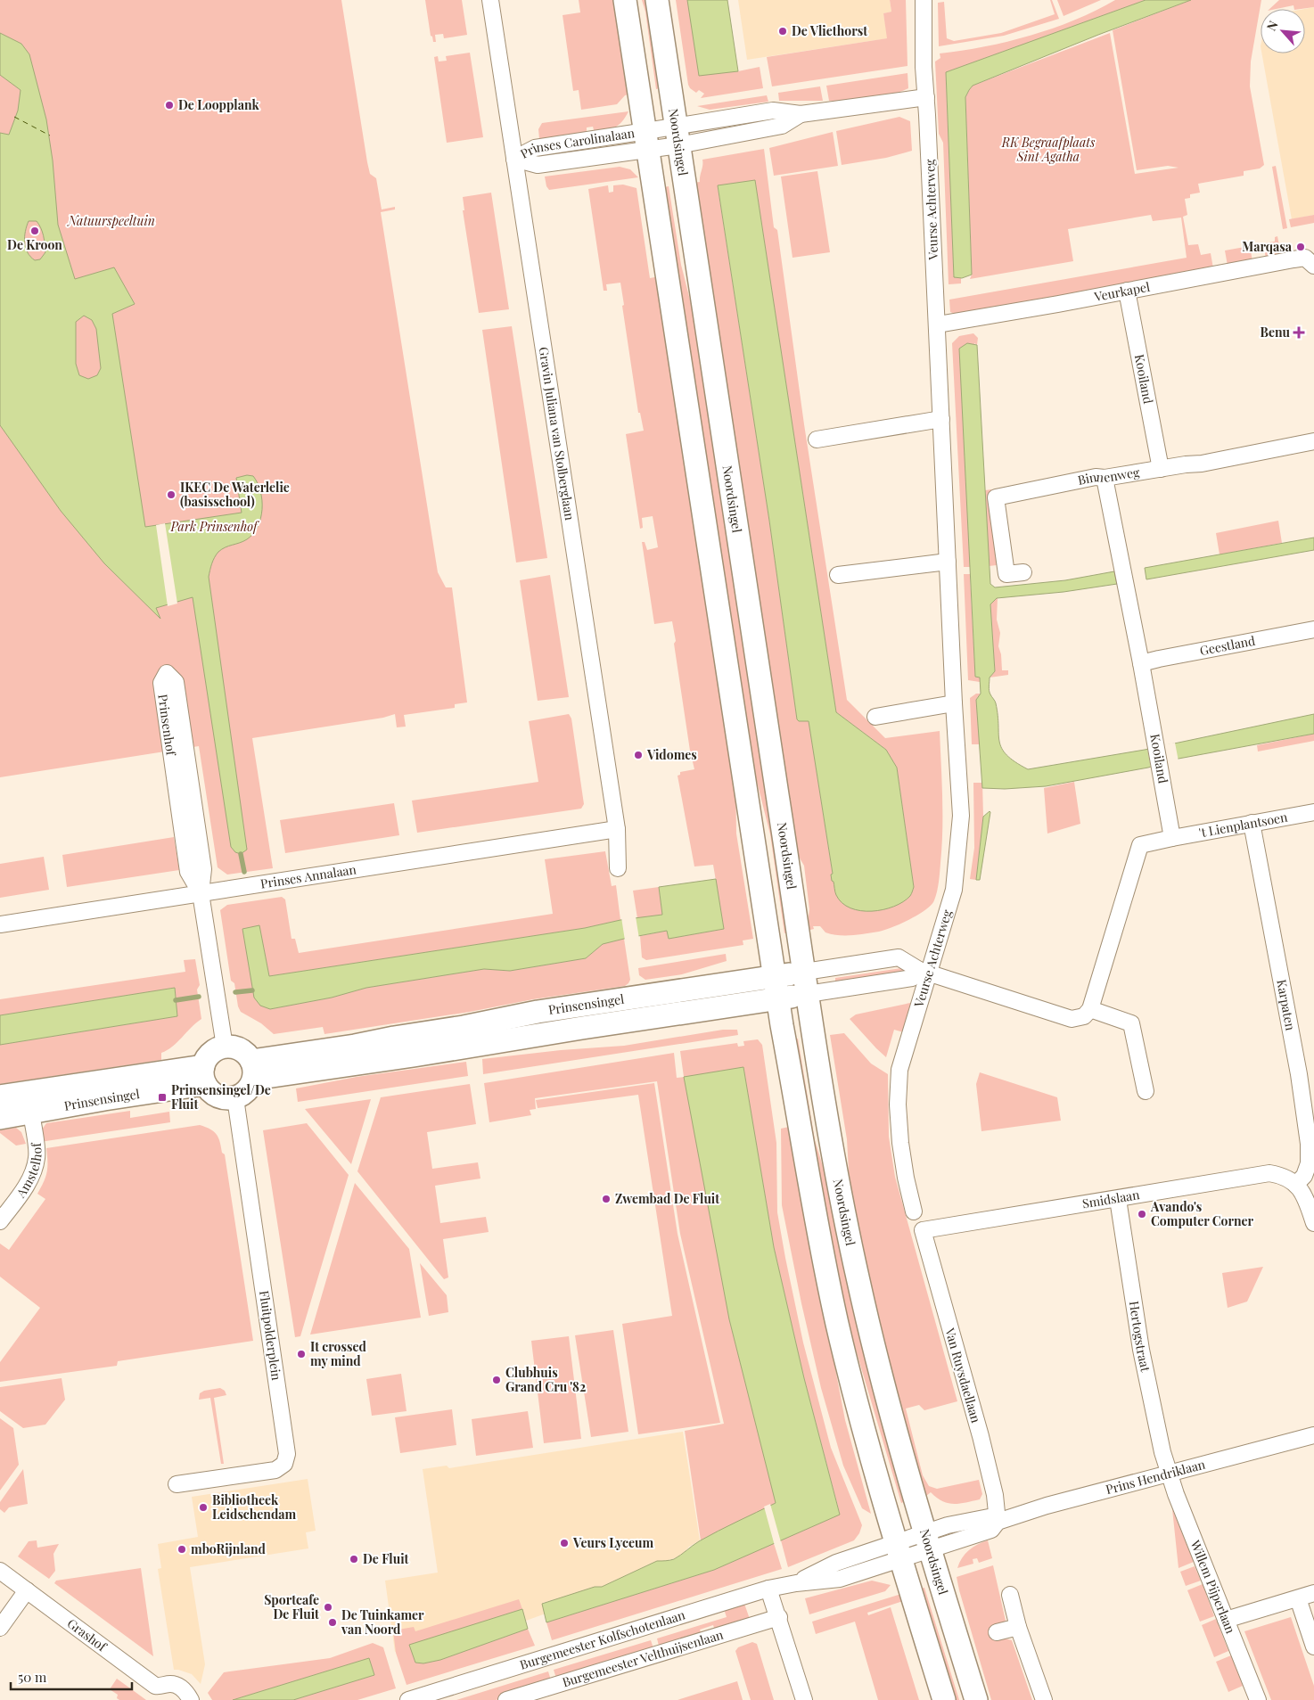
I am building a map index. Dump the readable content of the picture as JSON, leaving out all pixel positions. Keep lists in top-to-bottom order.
{
  "streets": {
    "main road": ["Noordsingel", "Prinsensingel"],
    "street": [
      "Prinses Carolinalaan",
      "Veurse Achterweg",
      "Veurkapel",
      "Kooiland",
      "Gravin Juliana van Stolberglaan",
      "Binnenweg",
      "Geestland",
      "Prinsenhof",
      "'t Lienplantsoen",
      "Prinses Annalaan",
      "Karpaten",
      "Amstelhof",
      "Smidslaan",
      "Fluitpolderplein",
      "Hertogstraat",
      "Van Ruysdaellaan",
      "Prins Hendriklaan",
      "Willem Pijperlaan",
      "Grashof",
      "Burgemeester Kolfschotenlaan",
      "Burgemeester Velthuijsenlaan"
    ]
  },
  "crossings": [
    ["Noordsingel", "Prinses Carolinalaan"],
    ["Noordsingel", "Prinsensingel"],
    ["Noordsingel", "Prins Hendriklaan"],
    ["Prinses Carolinalaan", "Veurse Achterweg"],
    ["Prinses Carolinalaan", "Gravin Juliana van Stolberglaan"],
    ["Veurse Achterweg", "Veurkapel"],
    ["Veurse Achterweg", "Prinsensingel"],
    ["Veurkapel", "Kooiland"],
    ["Kooiland", "Binnenweg"],
    ["Kooiland", "Geestland"],
    ["Kooiland", "'t Lienplantsoen"],
    ["Gravin Juliana van Stolberglaan", "Prinses Annalaan"],
    ["Prinsenhof", "Prinses Annalaan"],
    ["Prinsenhof", "Prinsensingel"],
    ["Prinsenhof", "Fluitpolderplein"],
    ["'t Lienplantsoen", "Karpaten"],
    ["Prinsensingel", "Amstelhof"],
    ["Prinsensingel", "Fluitpolderplein"],
    ["Karpaten", "Smidslaan"],
    ["Smidslaan", "Hertogstraat"],
    ["Smidslaan", "Van Ruysdaellaan"],
    ["Hertogstraat", "Prins Hendriklaan"],
    ["Hertogstraat", "Willem Pijperlaan"],
    ["Van Ruysdaellaan", "Prins Hendriklaan"],
    ["Prins Hendriklaan", "Willem Pijperlaan"],
    ["Prins Hendriklaan", "Burgemeester Kolfschotenlaan"]
  ],
  "parks": ["RK Begraafplaats Sint Agatha", "Natuurspeeltuin", "Park Prinsenhof"],
  "places": {
    "other": [
      "De Vliethorst",
      "De Loopplank",
      "De Kroon",
      "Marqasa",
      "IKEC De Waterlelie (basisschool)",
      "Vidomes",
      "Zwembad De Fluit",
      "Avando's Computer Corner",
      "It crossed my mind",
      "Clubhuis Grand Cru '82",
      "Bibliotheek Leidschendam",
      "Veurs Lyceum",
      "mboRijnland",
      "De Fluit",
      "Sportcafe De Fluit",
      "De Tuinkamer van Noord"
    ],
    "health": ["Benu"],
    "transit": ["Prinsensingel/De Fluit"]
  },
  "scale_bar": "50 m",
  "north": "top left"
}
